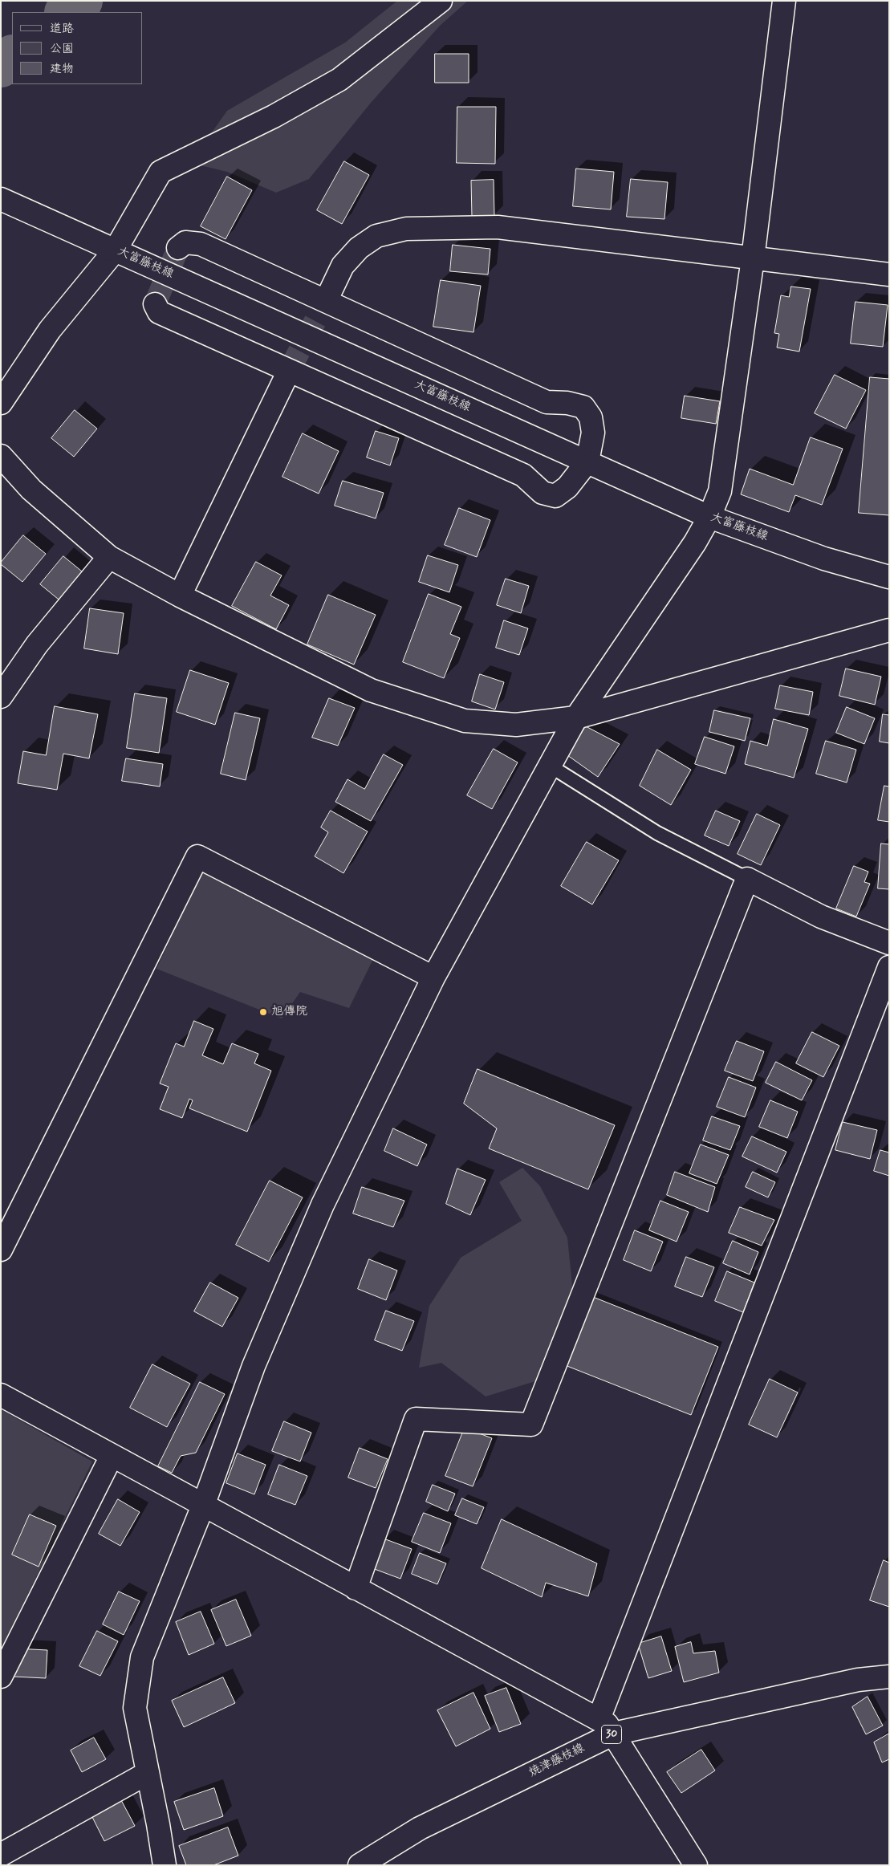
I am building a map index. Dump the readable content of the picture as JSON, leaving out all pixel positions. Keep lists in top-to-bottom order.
{
  "streets": {
    "street": ["大富藤枝線", "30", "焼津藤枝線"]
  },
  "places": ["旭傳院"],
  "legend": ["道路", "公園", "建物"]
}
